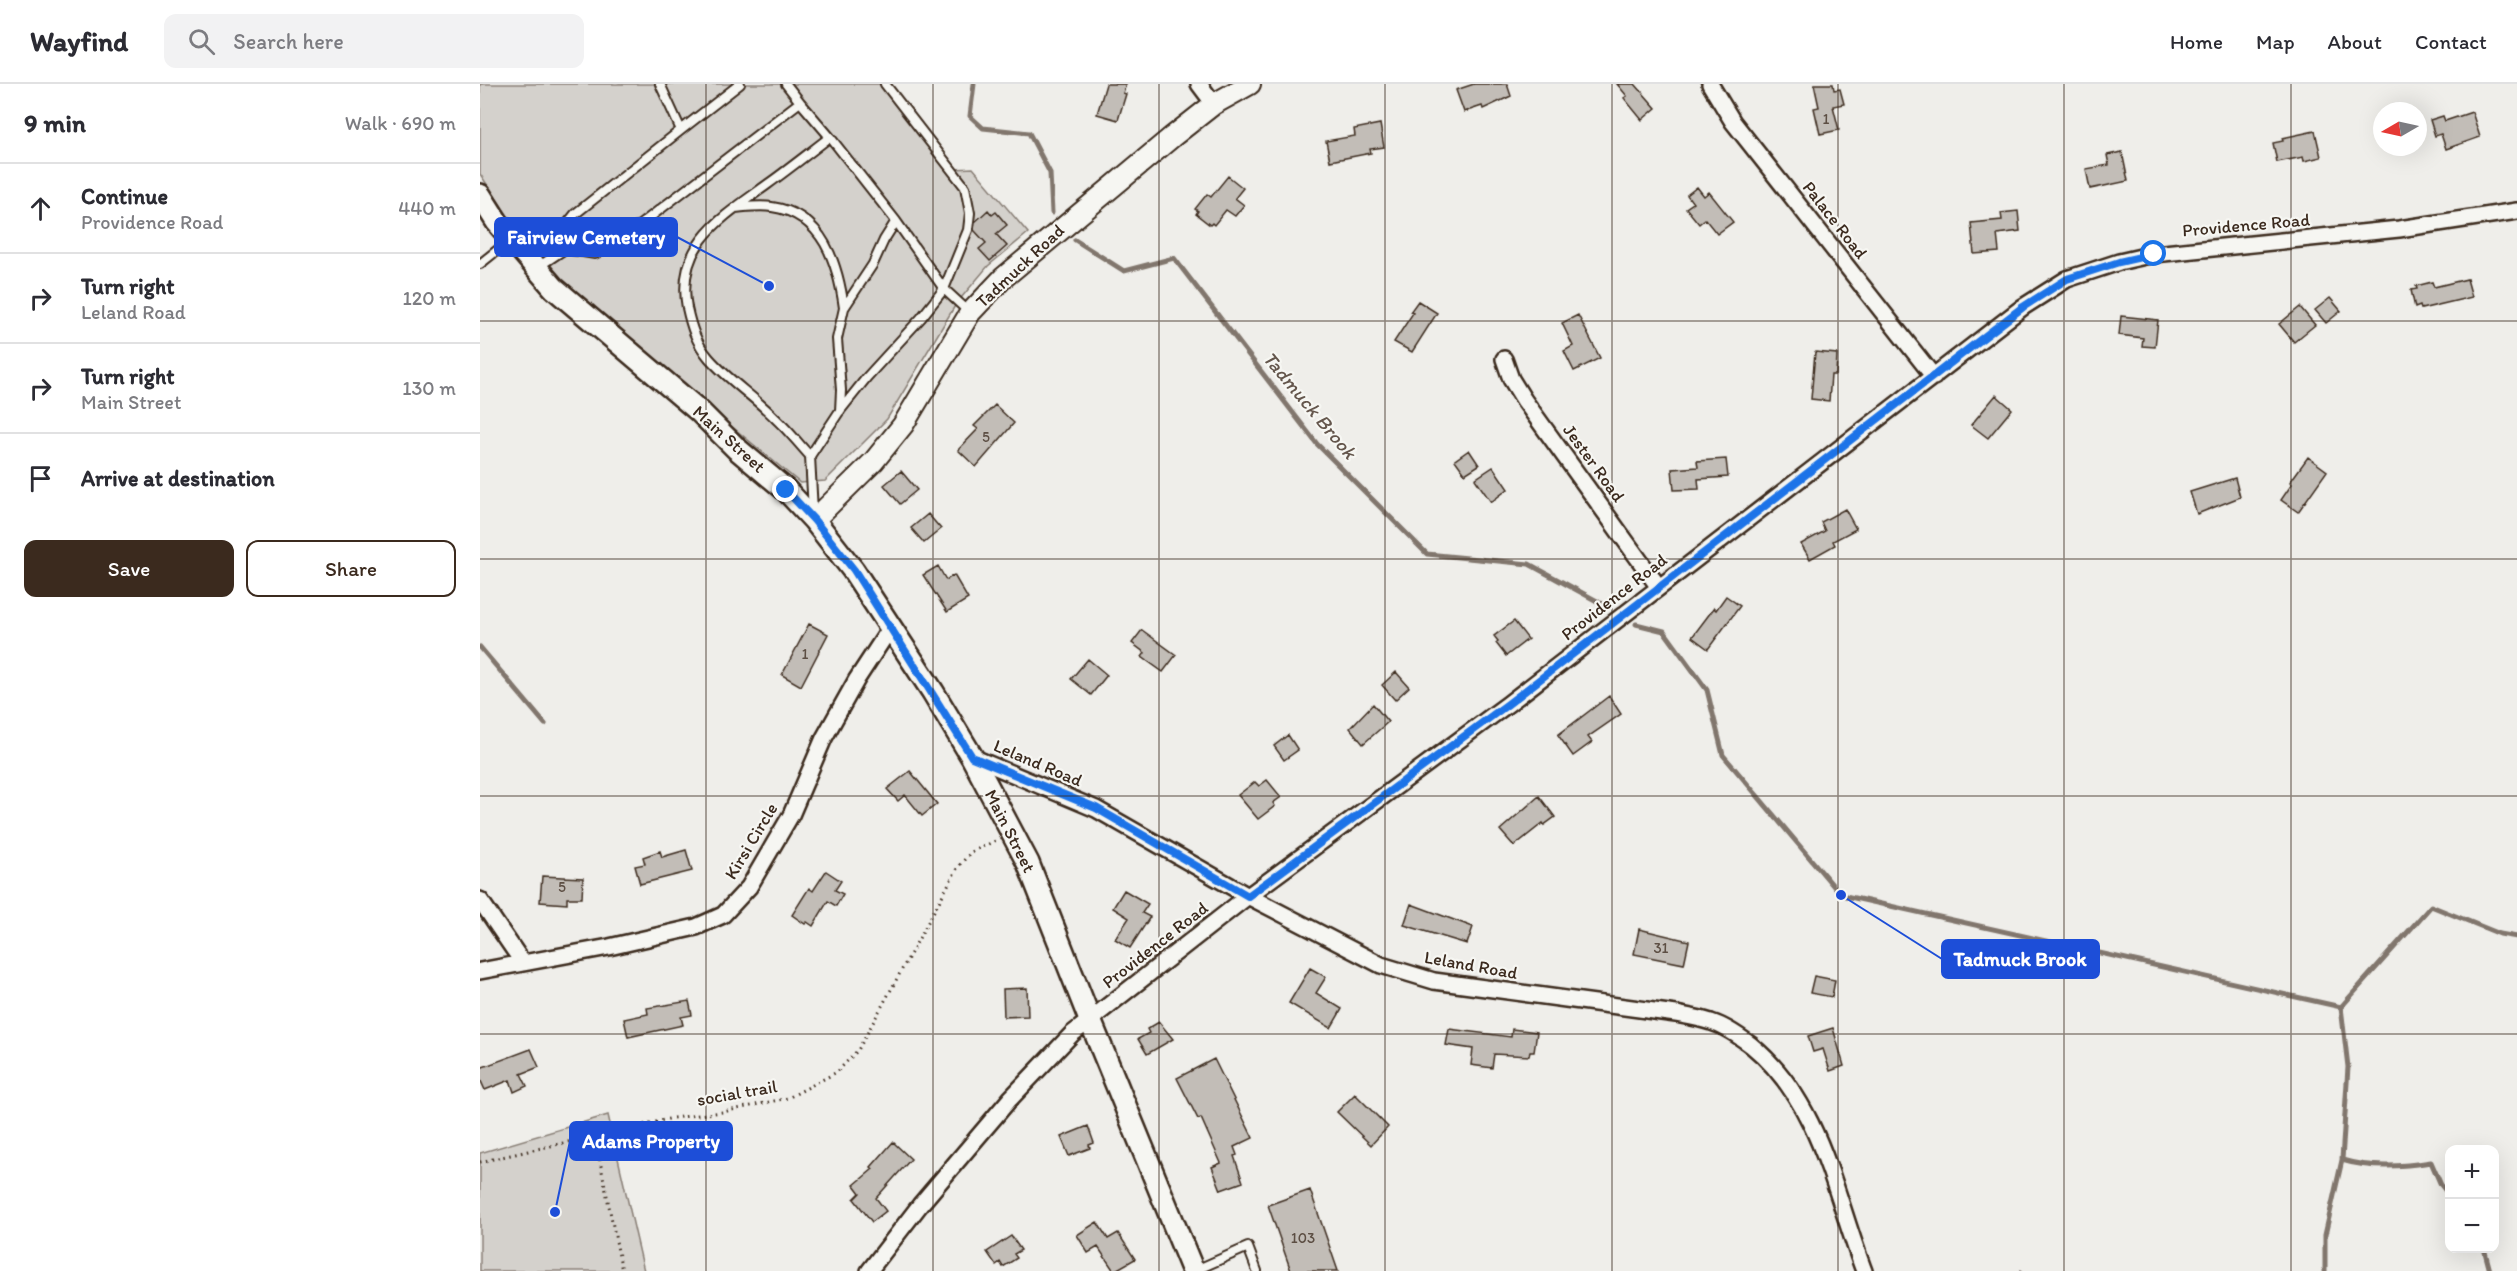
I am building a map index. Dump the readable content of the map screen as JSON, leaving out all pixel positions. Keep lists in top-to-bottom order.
{
  "streets": {
    "main road": ["Main Street"],
    "street": [
      "Palace Road",
      "Providence Road",
      "Tadmuck Road",
      "Jester Road",
      "Leland Road",
      "Kirsi Circle"
    ],
    "path": ["social trail"]
  },
  "crossings": [
    ["Palace Road", "Providence Road"],
    ["Providence Road", "Main Street"],
    ["Providence Road", "Jester Road"],
    ["Providence Road", "Leland Road"],
    ["Tadmuck Road", "Main Street"],
    ["Main Street", "Leland Road"],
    ["Main Street", "Kirsi Circle"],
    ["Main Street", "social trail"]
  ],
  "water": ["Tadmuck Brook"],
  "places": ["Fairview Cemetery", "Tadmuck Brook", "Adams Property"],
  "house_numbers": [
    "1",
    "5",
    "1",
    "5",
    "31",
    "103"
  ],
  "north": "left",
  "page": {
    "header": "Wayfind",
    "search": "Search here",
    "nav": [
      "Home",
      "Map",
      "About",
      "Contact"
    ],
    "heading": ["9 min", "Walk · 690 m"],
    "list": [
      ["Continue", "Providence Road", "440 m"],
      ["Turn right", "Leland Road", "120 m"],
      ["Turn right", "Main Street", "130 m"],
      "Arrive at destination"
    ],
    "buttons": ["Save", "Share"],
    "map_buttons": ["+", "−"]
  }
}
